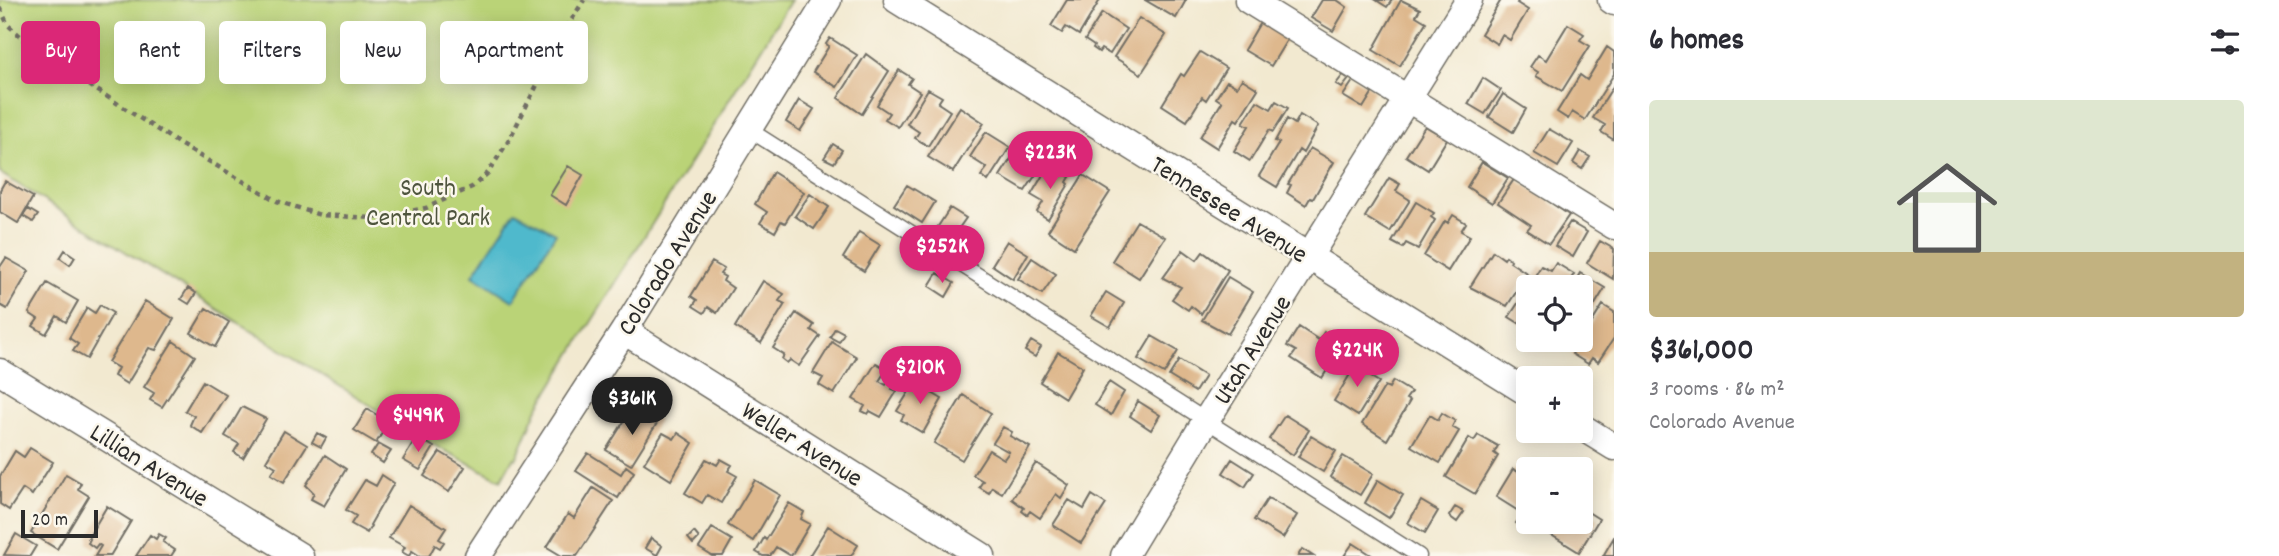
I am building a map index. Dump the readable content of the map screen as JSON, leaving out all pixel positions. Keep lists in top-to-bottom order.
{
  "streets": {
    "street": [
      "Tennessee Avenue",
      "Colorado Avenue",
      "Utah Avenue",
      "Weller Avenue",
      "Lillian Avenue"
    ]
  },
  "crossings": [
    ["Tennessee Avenue", "Utah Avenue"],
    ["Colorado Avenue", "Weller Avenue"]
  ],
  "parks": ["South Central Park"],
  "scale_bar": "20 m",
  "page": {
    "heading": "6 homes",
    "chip": [
      "Buy",
      "Rent",
      "Filters",
      "New",
      "Apartment"
    ],
    "list": [
      {
        "name": "$361,000",
        "note": "3 rooms · 86 m² · Colorado Avenue"
      }
    ],
    "price": [
      "$223K",
      "$252K",
      "$224K",
      "$210K",
      "$361K",
      "$449K"
    ],
    "map_buttons": ["+", "−"],
    "scale": "20 m"
  }
}
